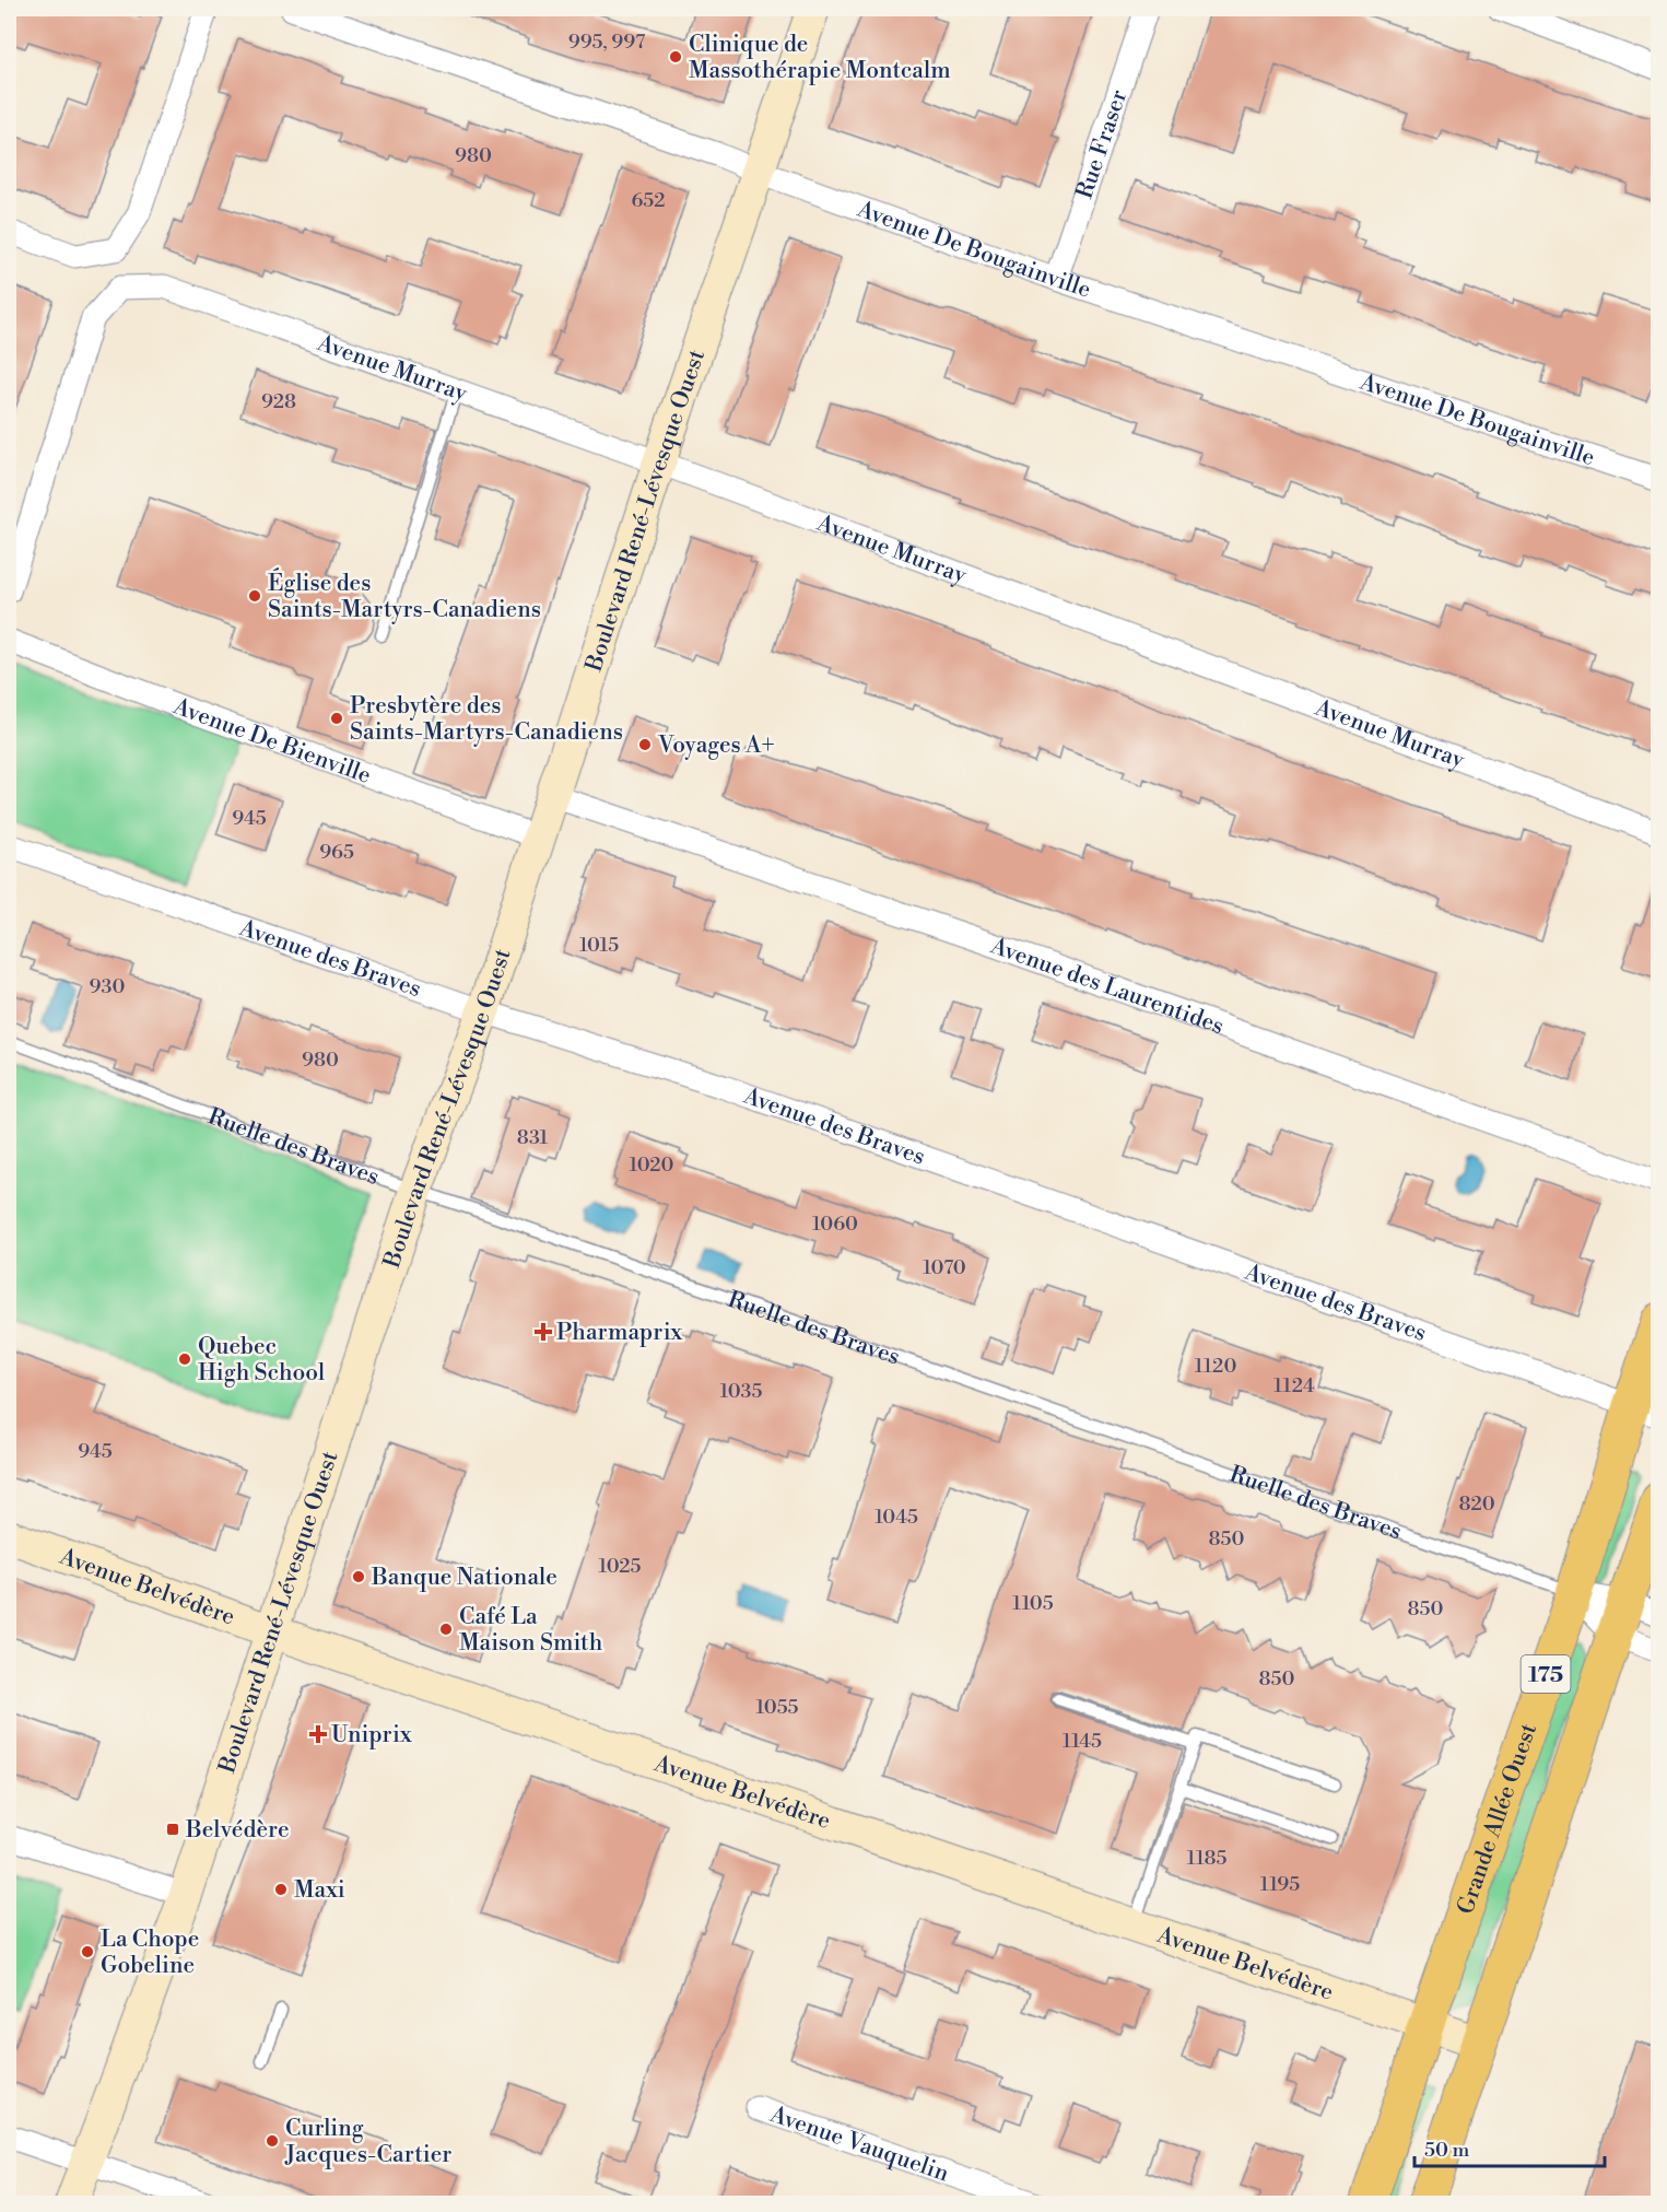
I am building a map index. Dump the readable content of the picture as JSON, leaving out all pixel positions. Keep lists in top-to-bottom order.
{
  "streets": {
    "main road": [
      "Boulevard René-Lévesque Ouest",
      "Avenue Belvédère",
      "175",
      "Grande Allée Ouest"
    ],
    "street": [
      "Rue Fraser",
      "Avenue De Bougainville",
      "Avenue Murray",
      "Avenue De Bienville",
      "Avenue des Braves",
      "Avenue des Laurentides",
      "Ruelle des Braves",
      "Avenue Vauquelin"
    ]
  },
  "crossings": [
    ["Rue Fraser", "Avenue De Bougainville"],
    ["Avenue De Bougainville", "Boulevard René-Lévesque Ouest"],
    ["Avenue Murray", "Boulevard René-Lévesque Ouest"],
    ["Boulevard René-Lévesque Ouest", "Avenue De Bienville"],
    ["Boulevard René-Lévesque Ouest", "Avenue des Braves"],
    ["Boulevard René-Lévesque Ouest", "Avenue des Laurentides"],
    ["Boulevard René-Lévesque Ouest", "Ruelle des Braves"],
    ["Boulevard René-Lévesque Ouest", "Avenue Belvédère"],
    ["Avenue des Braves", "Grande Allée Ouest"],
    ["Ruelle des Braves", "175"],
    ["Ruelle des Braves", "Grande Allée Ouest"],
    ["Avenue Belvédère", "175"],
    ["Avenue Belvédère", "Grande Allée Ouest"]
  ],
  "places": {
    "other": [
      "Clinique de Massothérapie Montcalm",
      "Église des Saints-Martyrs-Canadiens",
      "Presbytère des Saints-Martyrs-Canadiens",
      "Voyages A+",
      "Quebec High School",
      "Banque Nationale",
      "Café La Maison Smith",
      "Maxi",
      "La Chope Gobeline",
      "Curling Jacques-Cartier"
    ],
    "health": ["Pharmaprix", "Uniprix"],
    "transit": ["Belvédère"]
  },
  "house_numbers": [
    "995, 997",
    "980",
    "652",
    "928",
    "945",
    "965",
    "1015",
    "930",
    "980",
    "831",
    "1020",
    "1060",
    "1070",
    "1120",
    "1124",
    "1035",
    "945",
    "820",
    "1045",
    "850",
    "1025",
    "1105",
    "850",
    "850",
    "1055",
    "1145",
    "1185",
    "1195"
  ],
  "scale_bar": "50 m"
}
